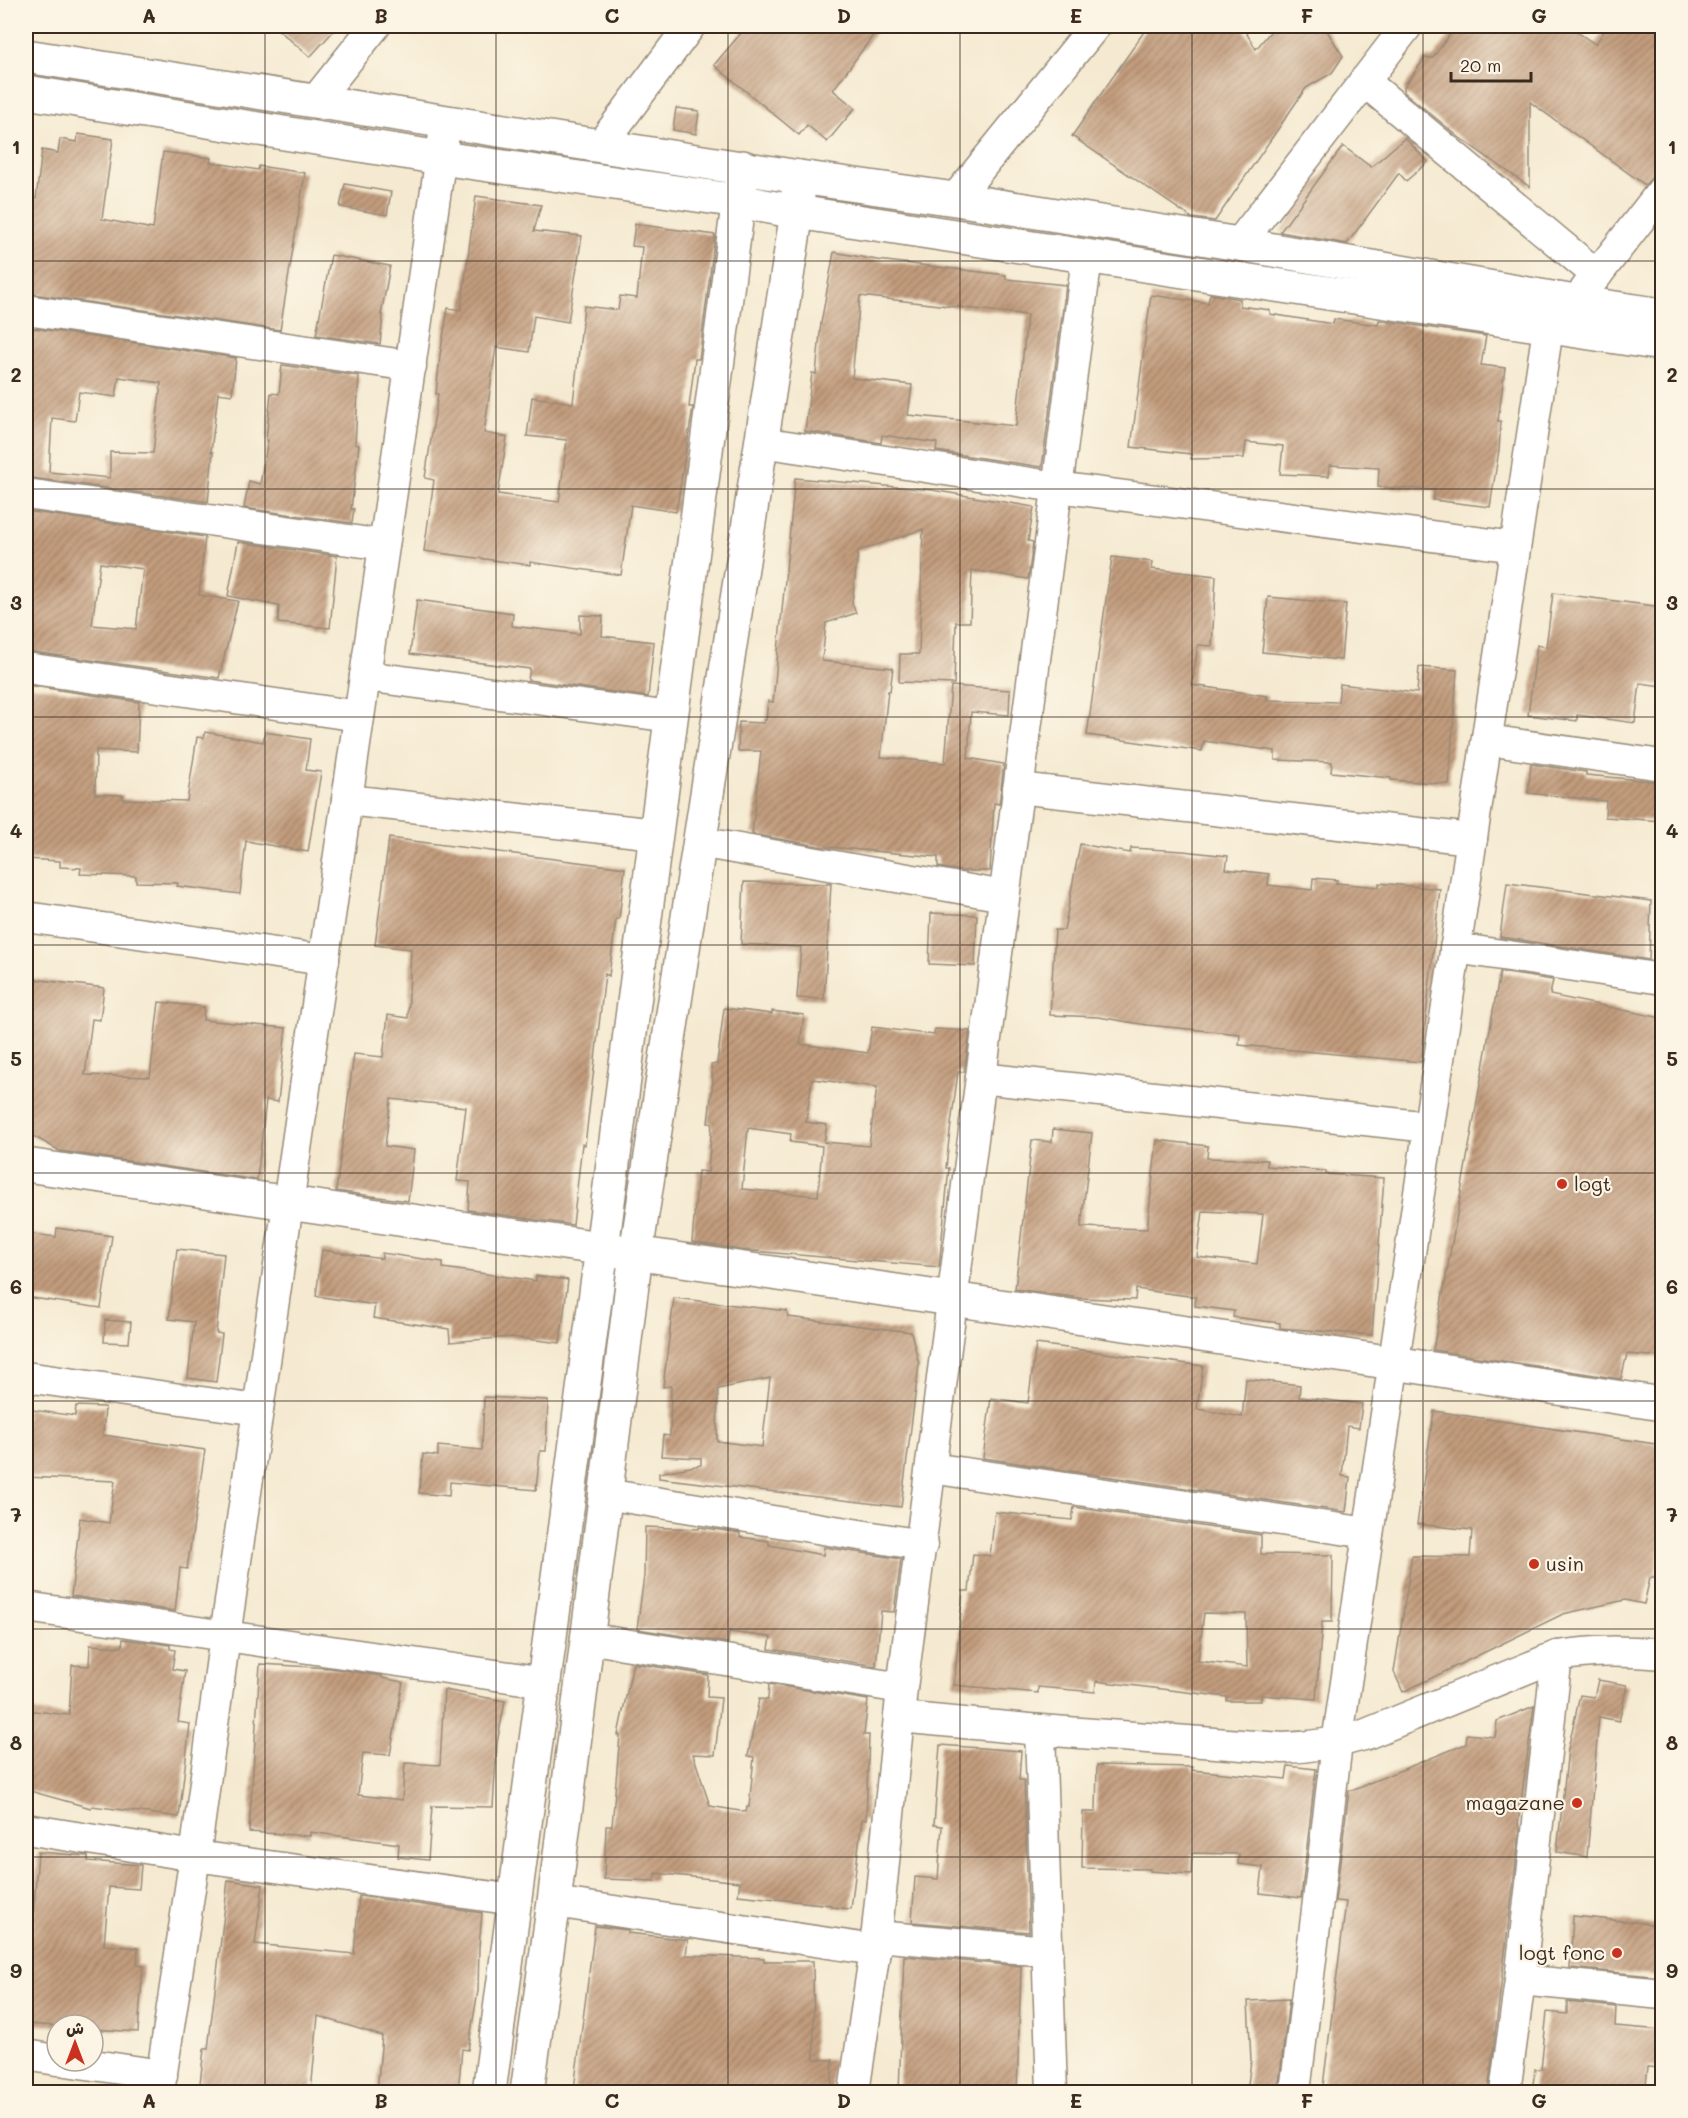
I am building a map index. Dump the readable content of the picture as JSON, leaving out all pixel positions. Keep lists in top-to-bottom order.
{
  "places": [
    "logt",
    "usin",
    "magazane",
    "logt fonc"
  ],
  "scale_bar": "20 m",
  "north": "top",
  "grid": {
    "columns": [
      "A",
      "B",
      "C",
      "D",
      "E",
      "F",
      "G"
    ],
    "rows": [
      "1",
      "2",
      "3",
      "4",
      "5",
      "6",
      "7",
      "8",
      "9"
    ]
  }
}
